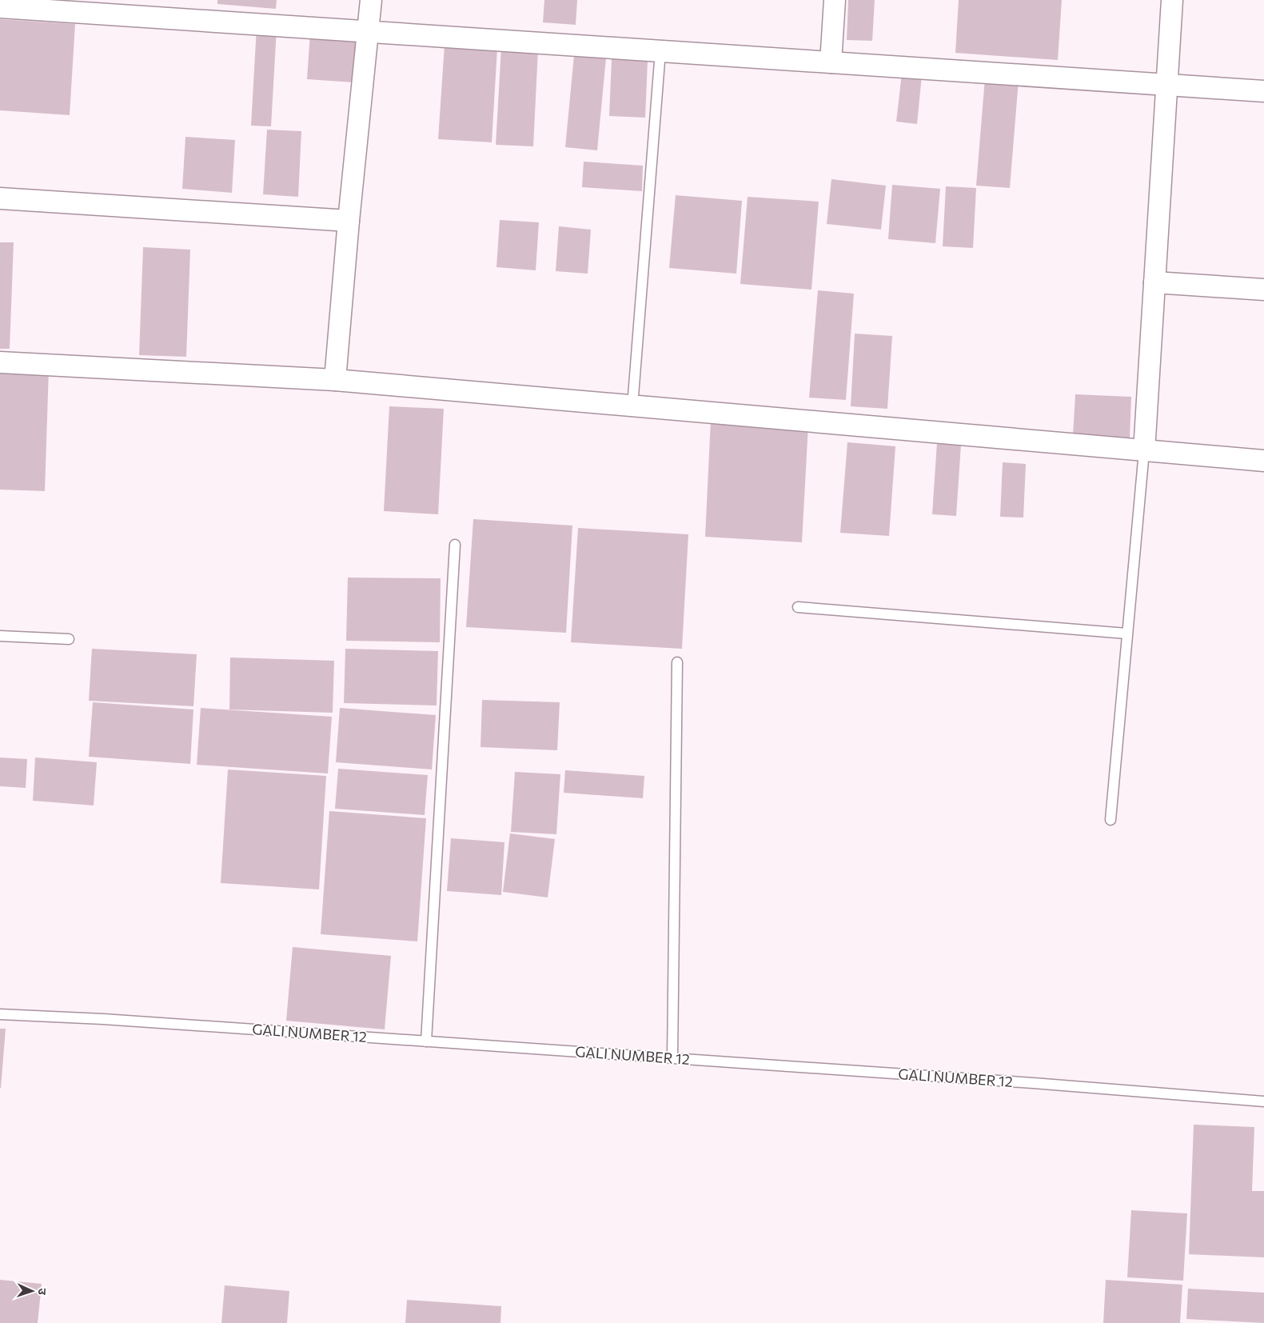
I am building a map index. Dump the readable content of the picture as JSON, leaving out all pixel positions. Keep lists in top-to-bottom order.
{
  "streets": {
    "lane": ["GALI NUMBER 12"]
  },
  "north": "right"
}
